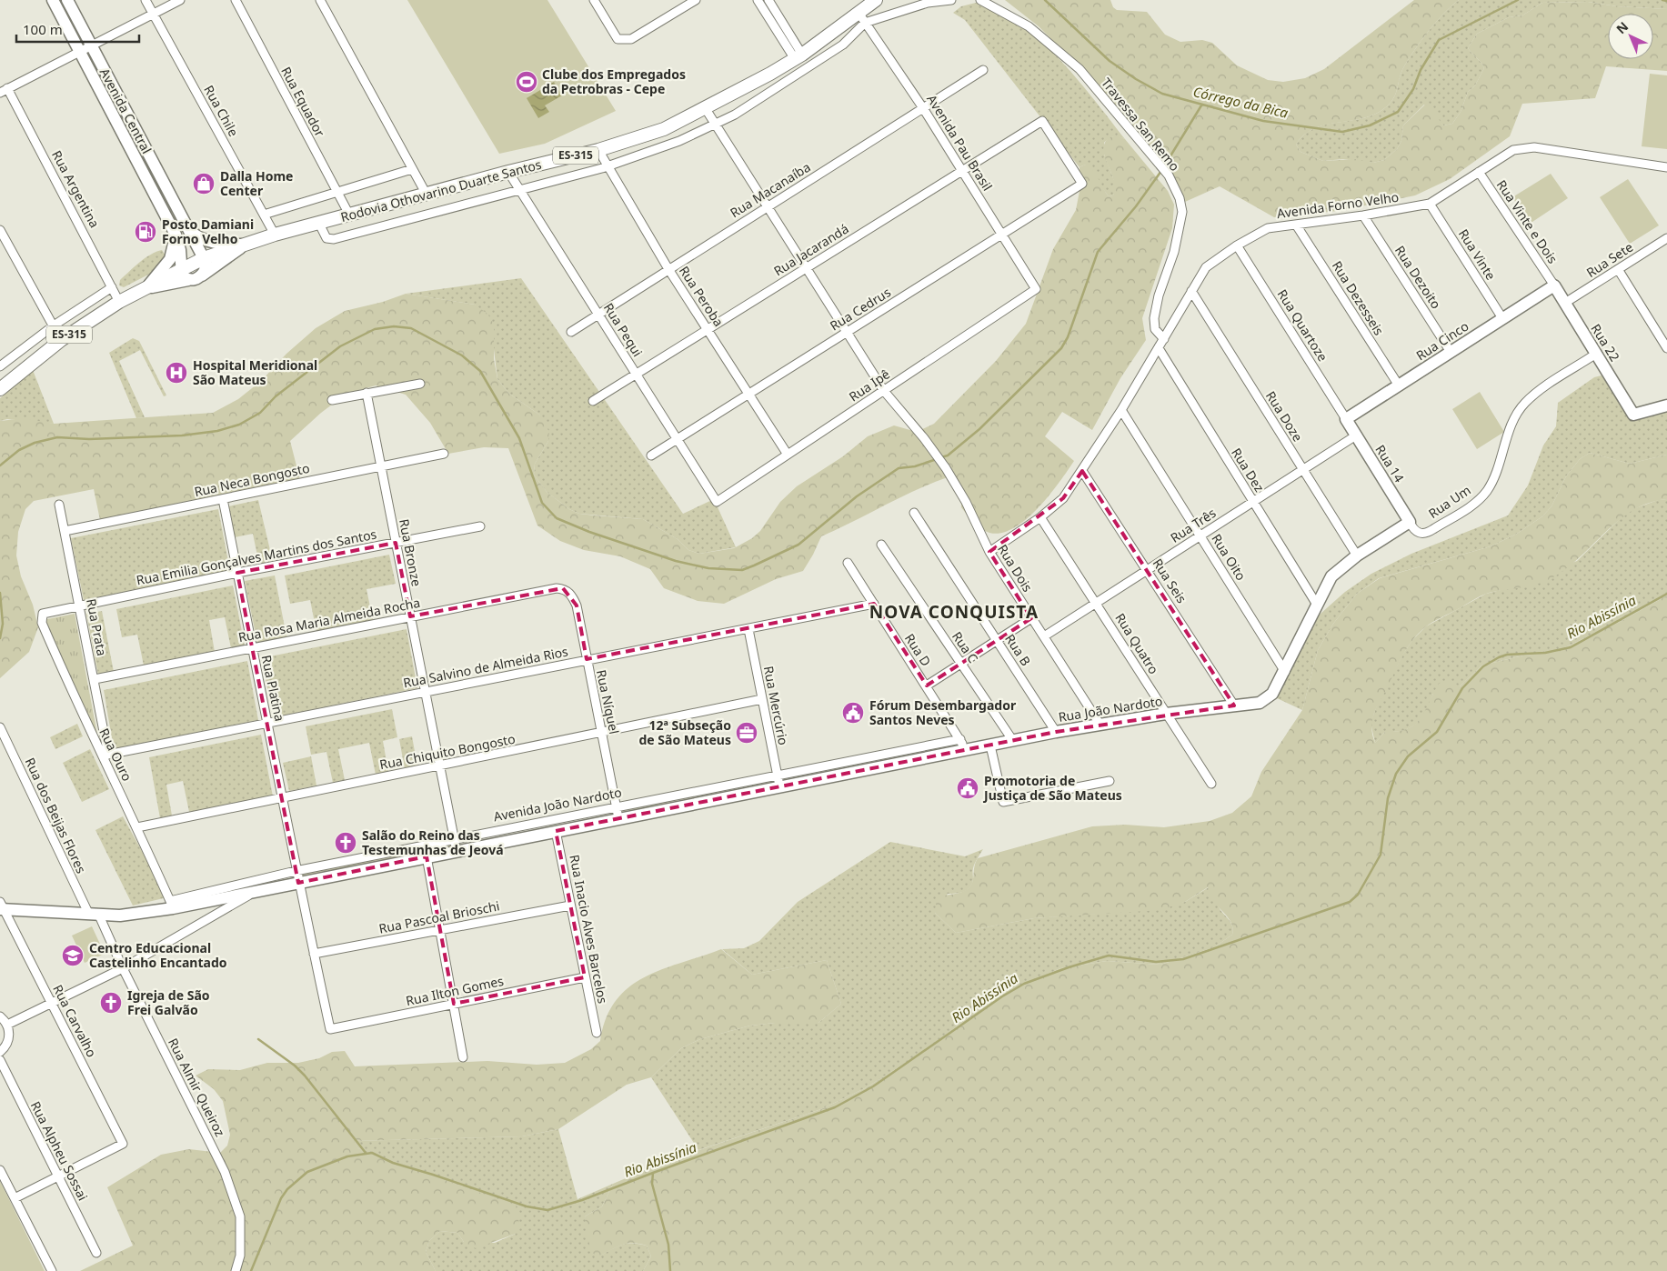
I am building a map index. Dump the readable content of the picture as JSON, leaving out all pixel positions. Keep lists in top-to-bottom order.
{
  "streets": {
    "main road": ["ES-315", "Rodovia Othovarino Duarte Santos"],
    "street": [
      "Rua Equador",
      "Avenida Central",
      "Rua Chile",
      "Travessa San Remo",
      "Avenida Pau Brasil",
      "Rua Argentina",
      "Rua Macanaíba",
      "Avenida Forno Velho",
      "Rua Vinte e Dois",
      "Rua Jacarandá",
      "Rua Vinte",
      "Rua Sete",
      "Rua Dezoito",
      "Rua Peroba",
      "Rua Dezesseis",
      "Rua Cedrus",
      "Rua Quartoze",
      "Rua Pequi",
      "Rua Cinco",
      "Rua 22",
      "Rua Ipê",
      "Rua Doze",
      "Rua 14",
      "Rua Dez",
      "Rua Neca Bongosto",
      "Rua Um",
      "Rua Três",
      "Rua Bronze",
      "Rua Emilia Gonçalves Martins dos Santos",
      "Rua Oito",
      "Rua Dois",
      "Rua Seis",
      "Rua Rosa Maria Almeida Rocha",
      "Rua Prata",
      "Rua Quatro",
      "Rua C",
      "Rua D",
      "Rua B",
      "Rua Salvino de Almeida Rios",
      "Rua Platina",
      "Rua Níquel",
      "Rua Mercúrio",
      "Rua João Nardoto",
      "Rua Chiquito Bongosto",
      "Rua Ouro",
      "Avenida João Nardoto",
      "Rua dos Beijas Flores",
      "Rua Pascoal Brioschi",
      "Rua Inacio Alves Barcelos",
      "Rua Ilton Gomes",
      "Rua Carvalho",
      "Rua Almir Queiroz",
      "Rua Alpheu Sossai"
    ]
  },
  "crossings": [
    ["Rua Equador", "Rodovia Othovarino Duarte Santos"],
    ["Avenida Central", "Rodovia Othovarino Duarte Santos"],
    ["Rua Chile", "Rodovia Othovarino Duarte Santos"],
    ["Travessa San Remo", "Avenida Forno Velho"],
    ["Avenida Pau Brasil", "Rua Macanaíba"],
    ["Avenida Pau Brasil", "Rodovia Othovarino Duarte Santos"],
    ["Avenida Pau Brasil", "Rua Jacarandá"],
    ["Avenida Pau Brasil", "Rua Cedrus"],
    ["Avenida Pau Brasil", "Rua Ipê"],
    ["Rua Argentina", "Rodovia Othovarino Duarte Santos"],
    ["Rua Macanaíba", "Rua Peroba"],
    ["Rua Macanaíba", "Rua Pequi"],
    ["Rodovia Othovarino Duarte Santos", "Rua Peroba"],
    ["Rodovia Othovarino Duarte Santos", "Rua Pequi"],
    ["Avenida Forno Velho", "Rua Vinte e Dois"],
    ["Avenida Forno Velho", "Rua Vinte"],
    ["Avenida Forno Velho", "Rua Dezoito"],
    ["Avenida Forno Velho", "Rua Dezesseis"],
    ["Avenida Forno Velho", "Rua Quartoze"],
    ["Avenida Forno Velho", "Rua Doze"],
    ["Avenida Forno Velho", "Rua Dez"],
    ["Avenida Forno Velho", "Rua Oito"],
    ["Avenida Forno Velho", "Rua Dois"],
    ["Avenida Forno Velho", "Rua Seis"],
    ["Avenida Forno Velho", "Rua Quatro"],
    ["Rua Vinte e Dois", "Rua Cinco"],
    ["Rua Vinte e Dois", "Rua 22"],
    ["Rua Jacarandá", "Rua Peroba"],
    ["Rua Jacarandá", "Rua Cedrus"],
    ["Rua Jacarandá", "Rua Pequi"],
    ["Rua Vinte", "Rua Cinco"],
    ["Rua Sete", "Rua 22"],
    ["Rua Dezoito", "Rua Cinco"],
    ["Rua Peroba", "Rua Cedrus"],
    ["Rua Peroba", "Rua Ipê"],
    ["Rua Dezesseis", "Rua Cinco"],
    ["Rua Cedrus", "Rua Pequi"],
    ["Rua Quartoze", "Rua Cinco"],
    ["Rua Quartoze", "Rua 14"],
    ["Rua Pequi", "Rua Ipê"],
    ["Rua Cinco", "Rua 22"],
    ["Rua Cinco", "Rua 14"],
    ["Rua 22", "Rua Um"],
    ["Rua Ipê", "Rua Dois"],
    ["Rua Doze", "Rua Três"],
    ["Rua 14", "Rua Um"],
    ["Rua 14", "Rua Três"],
    ["Rua Dez", "Rua Três"],
    ["Rua Neca Bongosto", "Rua Bronze"],
    ["Rua Neca Bongosto", "Rua Prata"],
    ["Rua Neca Bongosto", "Rua Platina"],
    ["Rua Três", "Rua Oito"],
    ["Rua Três", "Rua Dois"],
    ["Rua Três", "Rua Seis"],
    ["Rua Três", "Rua Quatro"],
    ["Rua Bronze", "Rua Emilia Gonçalves Martins dos Santos"],
    ["Rua Bronze", "Rua Rosa Maria Almeida Rocha"],
    ["Rua Bronze", "Rua Salvino de Almeida Rios"],
    ["Rua Bronze", "Rua Chiquito Bongosto"],
    ["Rua Bronze", "Avenida João Nardoto"],
    ["Rua Emilia Gonçalves Martins dos Santos", "Rua Prata"],
    ["Rua Emilia Gonçalves Martins dos Santos", "Rua Platina"],
    ["Rua Emilia Gonçalves Martins dos Santos", "Rua Ouro"],
    ["Rua Oito", "Rua João Nardoto"],
    ["Rua Dois", "Rua João Nardoto"],
    ["Rua Seis", "Rua João Nardoto"],
    ["Rua Rosa Maria Almeida Rocha", "Rua Prata"],
    ["Rua Rosa Maria Almeida Rocha", "Rua Platina"],
    ["Rua Rosa Maria Almeida Rocha", "Rua Níquel"],
    ["Rua Prata", "Rua Salvino de Almeida Rios"],
    ["Rua Prata", "Rua Ouro"],
    ["Rua Quatro", "Rua João Nardoto"],
    ["Rua C", "Rua João Nardoto"],
    ["Rua D", "Rua Salvino de Almeida Rios"],
    ["Rua D", "Rua João Nardoto"],
    ["Rua D", "Avenida João Nardoto"],
    ["Rua B", "Rua João Nardoto"],
    ["Rua Salvino de Almeida Rios", "Rua Platina"],
    ["Rua Salvino de Almeida Rios", "Rua Níquel"],
    ["Rua Salvino de Almeida Rios", "Rua Mercúrio"],
    ["Rua Salvino de Almeida Rios", "Rua Ouro"],
    ["Rua Platina", "Rua Chiquito Bongosto"],
    ["Rua Platina", "Avenida João Nardoto"],
    ["Rua Platina", "Rua Pascoal Brioschi"],
    ["Rua Platina", "Rua Ilton Gomes"],
    ["Rua Níquel", "Rua Chiquito Bongosto"],
    ["Rua Níquel", "Avenida João Nardoto"],
    ["Rua Mercúrio", "Rua Chiquito Bongosto"],
    ["Rua Mercúrio", "Avenida João Nardoto"],
    ["Rua João Nardoto", "Avenida João Nardoto"],
    ["Rua Chiquito Bongosto", "Rua Ouro"],
    ["Rua Ouro", "Avenida João Nardoto"],
    ["Avenida João Nardoto", "Rua dos Beijas Flores"],
    ["Avenida João Nardoto", "Rua Inacio Alves Barcelos"],
    ["Avenida João Nardoto", "Rua Carvalho"],
    ["Avenida João Nardoto", "Rua Almir Queiroz"],
    ["Rua dos Beijas Flores", "Rua Almir Queiroz"],
    ["Rua Pascoal Brioschi", "Rua Inacio Alves Barcelos"],
    ["Rua Inacio Alves Barcelos", "Rua Ilton Gomes"],
    ["Rua Carvalho", "Rua Alpheu Sossai"]
  ],
  "districts": ["NOVA CONQUISTA"],
  "water": ["Córrego da Bica", "Rio Abissínia"],
  "places": {
    "sports": ["Clube dos Empregados da Petrobras - Cepe"],
    "shop": ["Dalla Home Center"],
    "fuel station": ["Posto Damiani Forno Velho"],
    "hospital": ["Hospital Meridional São Mateus"],
    "public building": ["Fórum Desembargador Santos Neves", "Promotoria de Justiça de São Mateus"],
    "office": ["12ª Subseção de São Mateus"],
    "church": ["Salão do Reino das Testemunhas de Jeová", "Igreja de São Frei Galvão"],
    "school or university": ["Centro Educacional Castelinho Encantado"]
  },
  "scale_bar": "100 m",
  "north": "top left"
}
